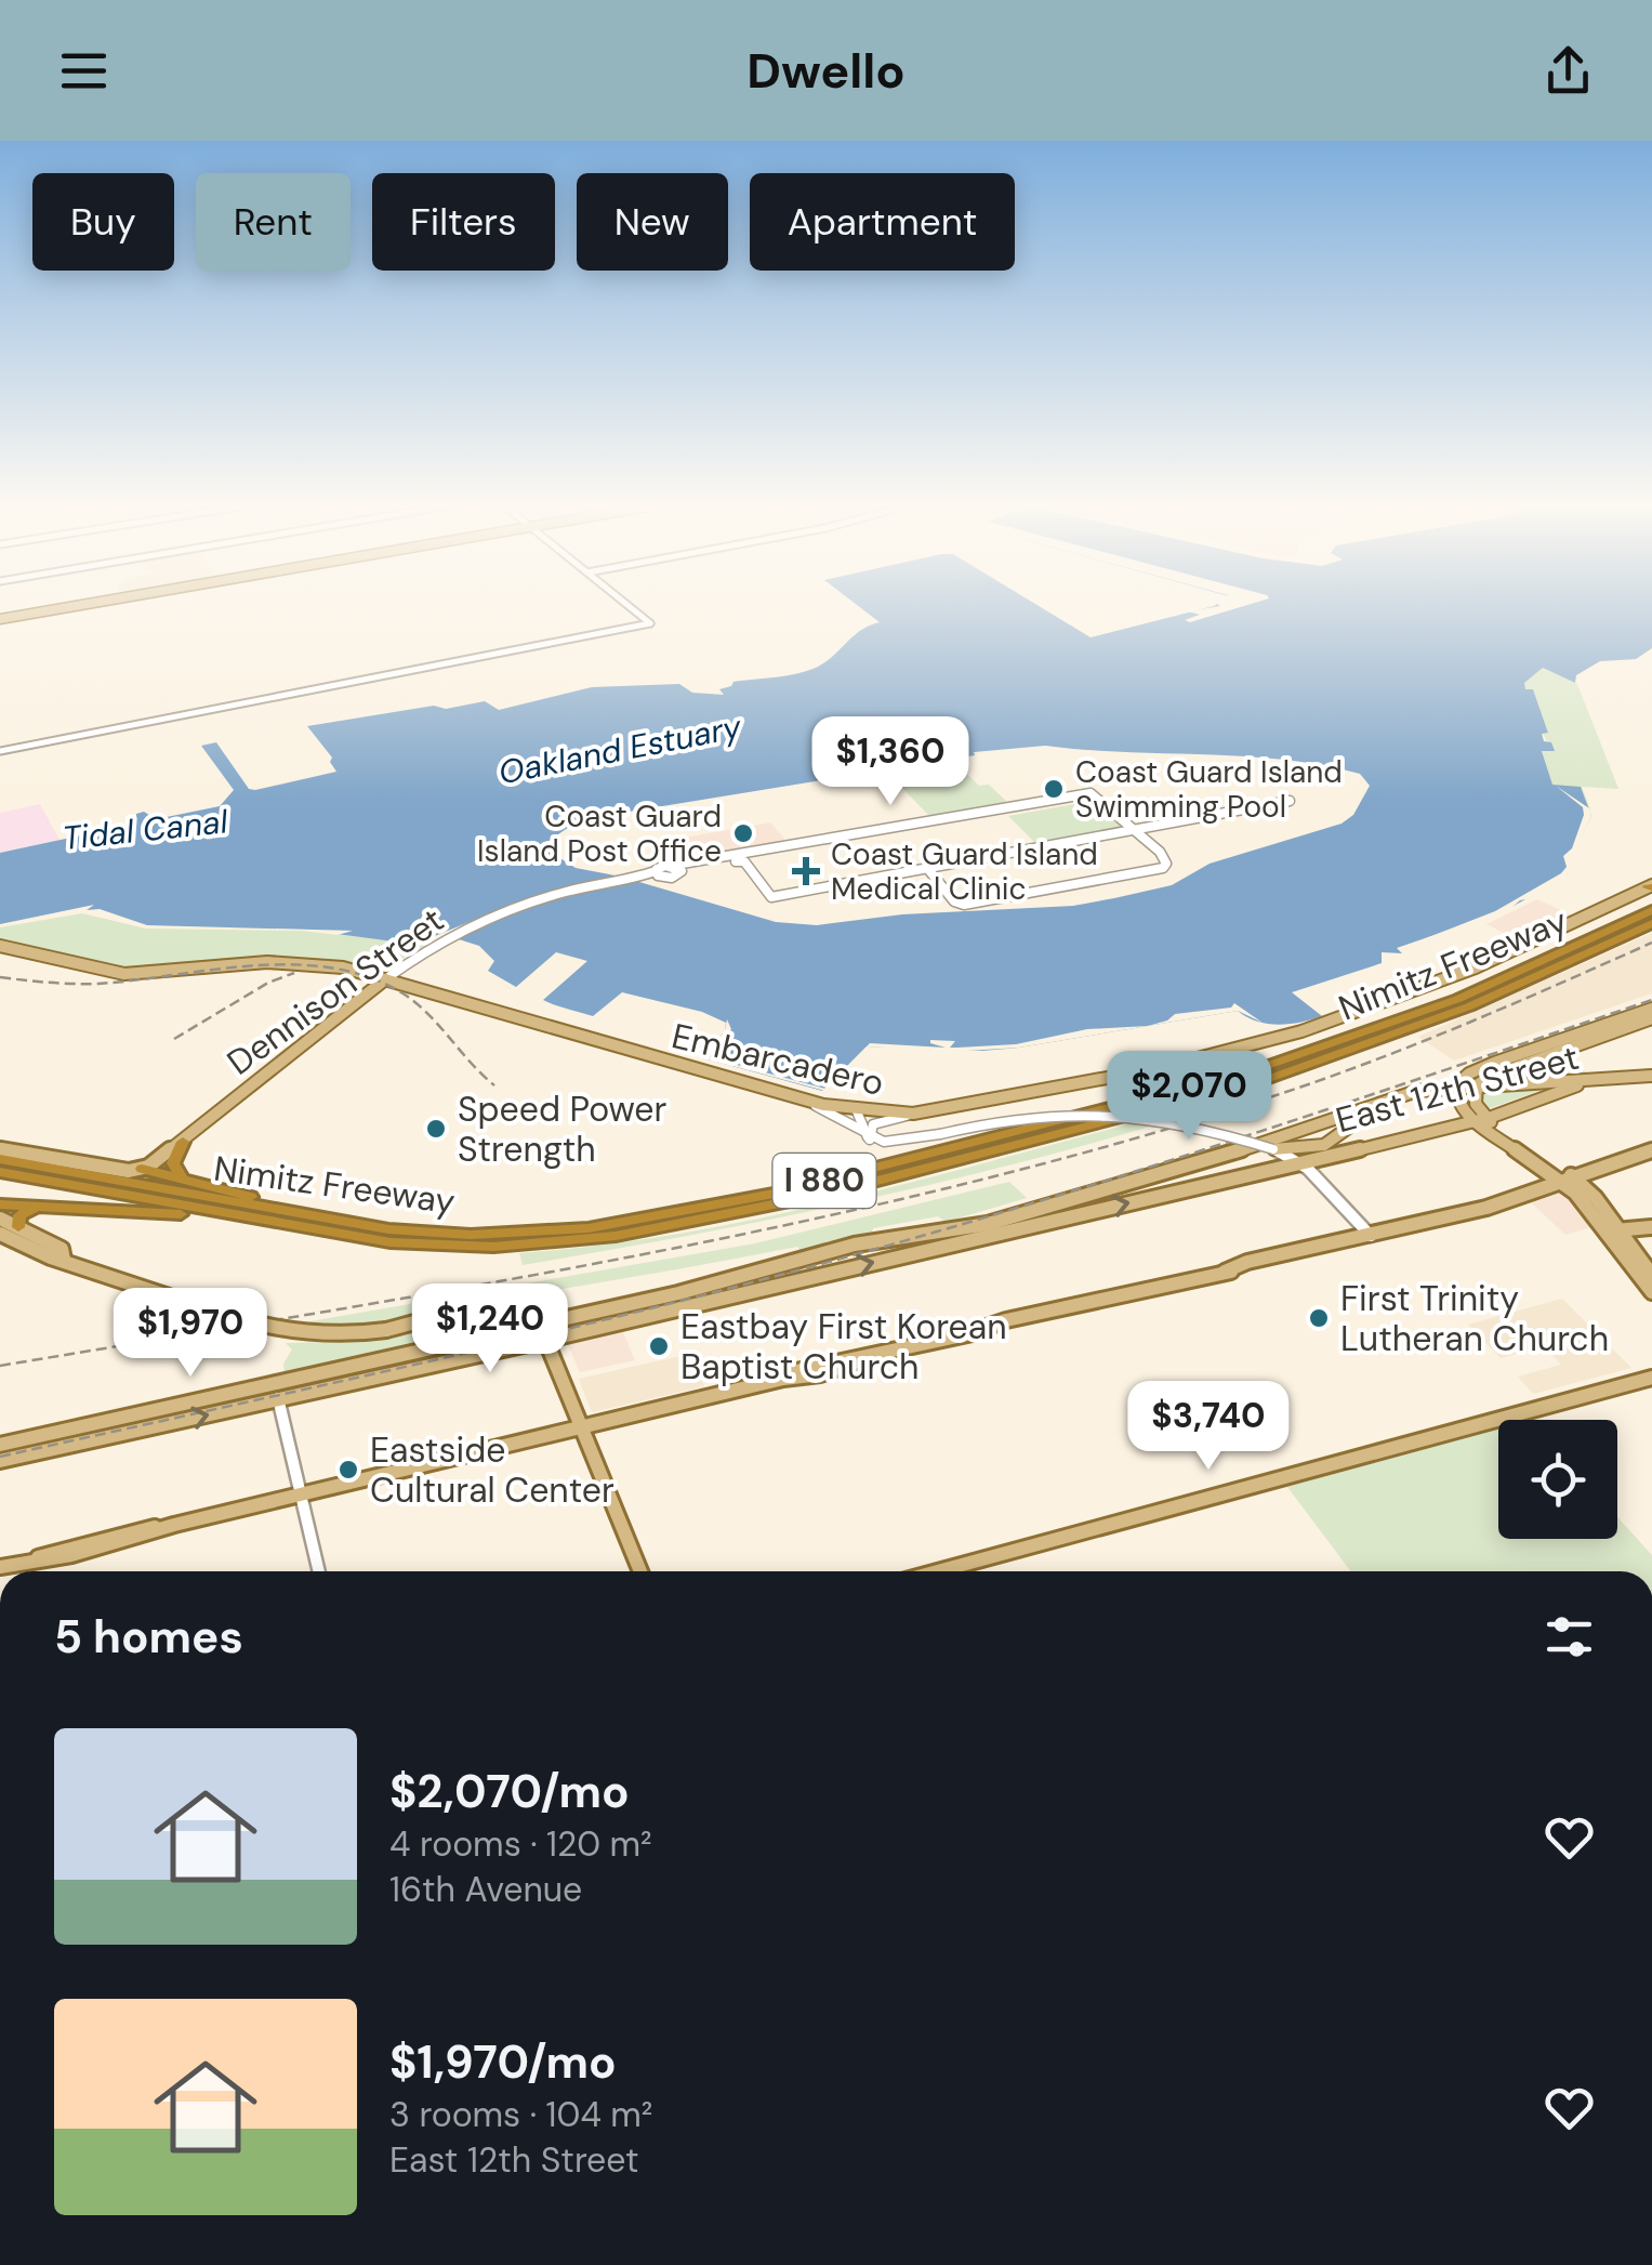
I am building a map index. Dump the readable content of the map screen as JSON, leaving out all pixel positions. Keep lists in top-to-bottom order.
{
  "streets": {
    "highway": ["Nimitz Freeway", "I 880"],
    "main road": ["Dennison Street", "Embarcadero", "East 12th Street"]
  },
  "crossings": [
    ["Dennison Street", "Embarcadero"]
  ],
  "water": ["Oakland Estuary", "Tidal Canal"],
  "places": {
    "other": [
      "Coast Guard Island Swimming Pool",
      "Coast Guard Island Post Office",
      "Speed Power Strength",
      "First Trinity Lutheran Church",
      "Eastbay First Korean Baptist Church",
      "Eastside Cultural Center"
    ],
    "health": ["Coast Guard Island Medical Clinic"]
  },
  "page": {
    "header": "Dwello",
    "chip": [
      "Buy",
      "Rent",
      "Filters",
      "New",
      "Apartment"
    ],
    "price": [
      "$1,360",
      "$2,070",
      "$1,240",
      "$1,970",
      "$3,740"
    ],
    "heading": "5 homes",
    "list": [
      {
        "name": "$2,070/mo",
        "note": "4 rooms · 120 m² · 16th Avenue"
      },
      {
        "name": "$1,970/mo",
        "note": "3 rooms · 104 m² · East 12th Street"
      }
    ]
  }
}
